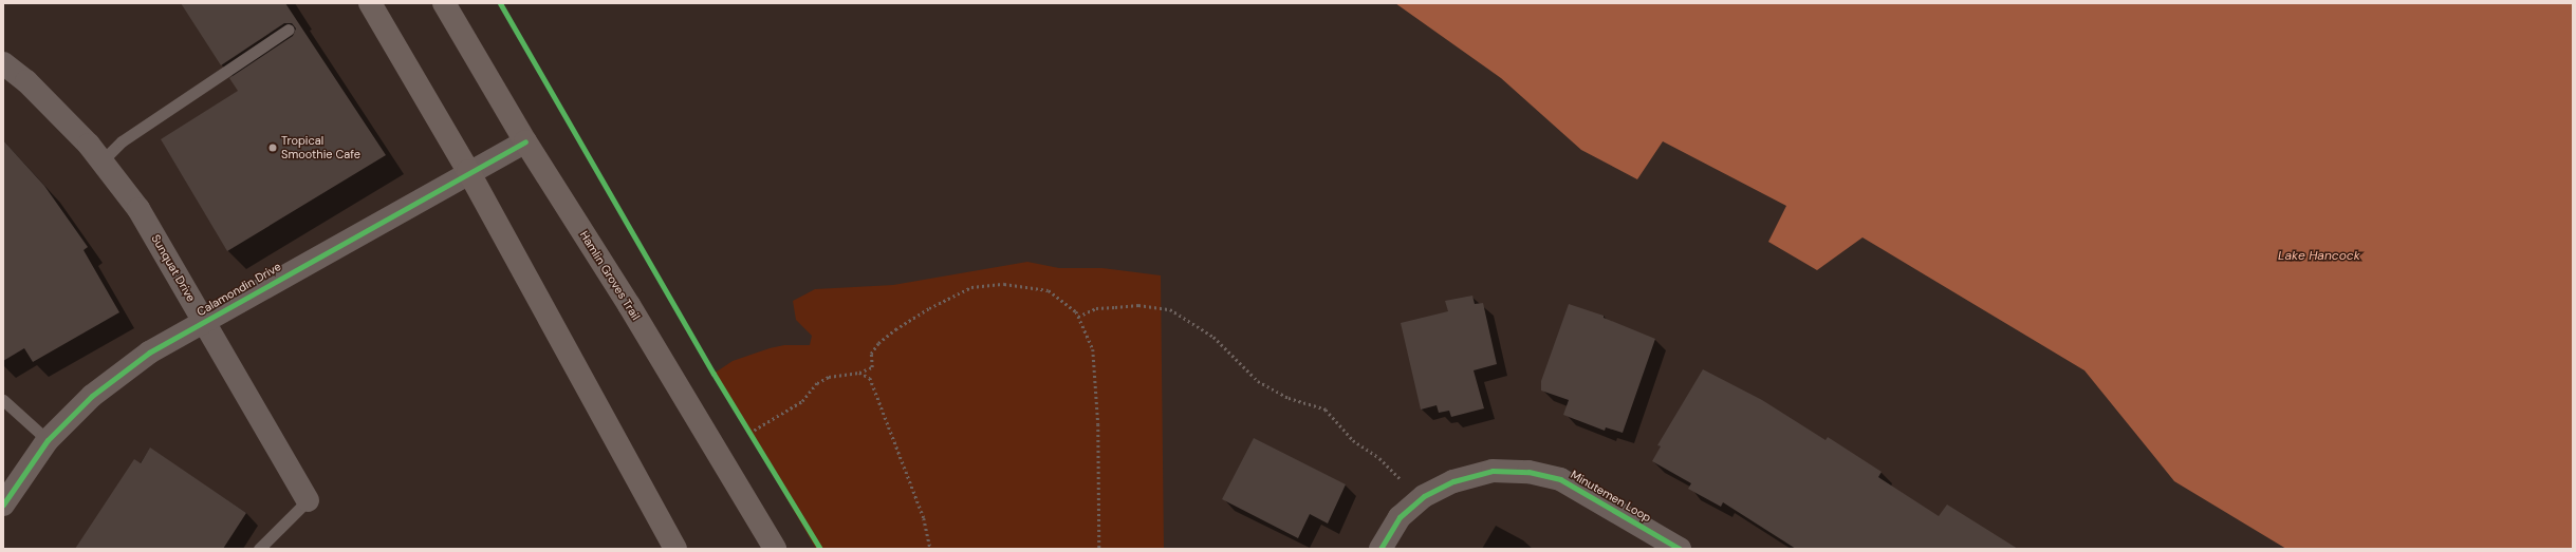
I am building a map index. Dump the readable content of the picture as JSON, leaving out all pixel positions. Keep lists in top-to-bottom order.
{
  "streets": {
    "main road": ["Hamlin Groves Trail"],
    "street": ["Sunquat Drive", "Calamondin Drive", "Minutemen Loop"]
  },
  "crossings": [
    ["Sunquat Drive", "Calamondin Drive"],
    ["Hamlin Groves Trail", "Calamondin Drive"]
  ],
  "water": ["Lake Hancock"],
  "places": ["Tropical Smoothie Cafe"]
}
